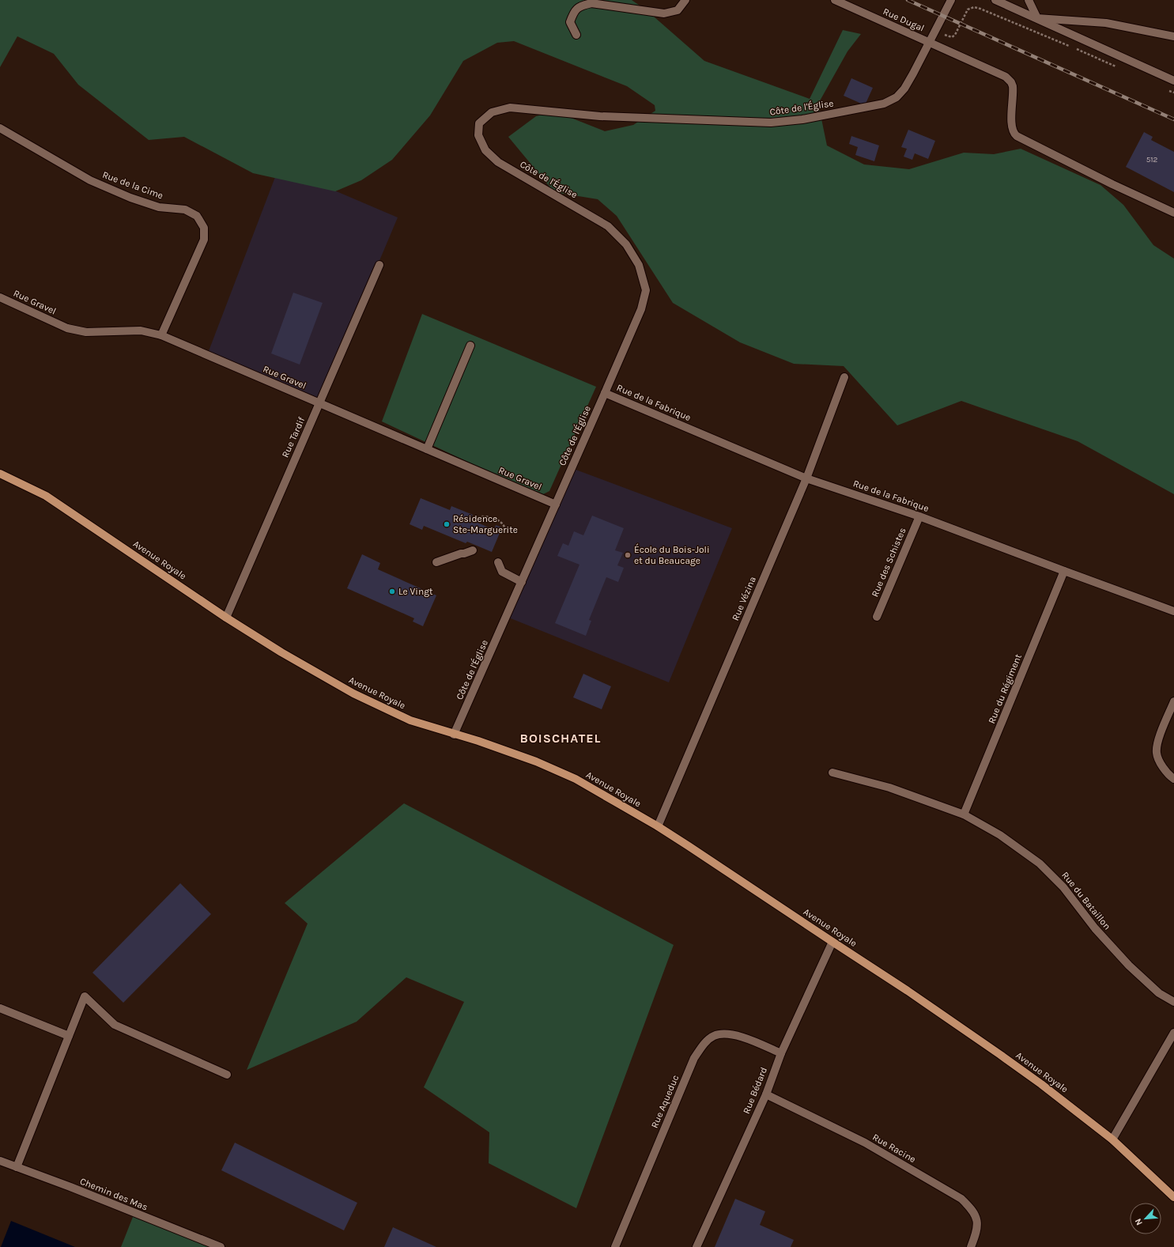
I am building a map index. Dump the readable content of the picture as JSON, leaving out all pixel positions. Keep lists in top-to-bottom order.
{
  "streets": {
    "main road": ["Avenue Royale"],
    "street": [
      "Rue Dugal",
      "Côte de l'Église",
      "Rue de la Cime",
      "Rue Gravel",
      "Rue de la Fabrique",
      "Rue Tardif",
      "Rue des Schistes",
      "Rue Vézina",
      "Rue du Régiment",
      "Rue du Bataillon",
      "Rue Bédard",
      "Rue Aqueduc",
      "Rue Racine",
      "Chemin des Mas"
    ]
  },
  "crossings": [
    ["Rue Dugal", "Côte de l'Église"],
    ["Côte de l'Église", "Rue Gravel"],
    ["Côte de l'Église", "Rue de la Fabrique"],
    ["Côte de l'Église", "Avenue Royale"],
    ["Rue de la Cime", "Rue Gravel"],
    ["Rue Gravel", "Rue Tardif"],
    ["Rue de la Fabrique", "Rue des Schistes"],
    ["Rue de la Fabrique", "Rue Vézina"],
    ["Rue de la Fabrique", "Rue du Régiment"],
    ["Rue Tardif", "Avenue Royale"],
    ["Avenue Royale", "Rue Vézina"],
    ["Avenue Royale", "Rue Bédard"],
    ["Rue du Régiment", "Rue du Bataillon"],
    ["Rue Bédard", "Rue Aqueduc"],
    ["Rue Bédard", "Rue Racine"]
  ],
  "districts": ["BOISCHATEL"],
  "places": ["Résidence Ste-Marguerite", "École du Bois-Joli et du Beaucage", "Le Vingt"],
  "house_numbers": ["512"],
  "north": "bottom left"
}
